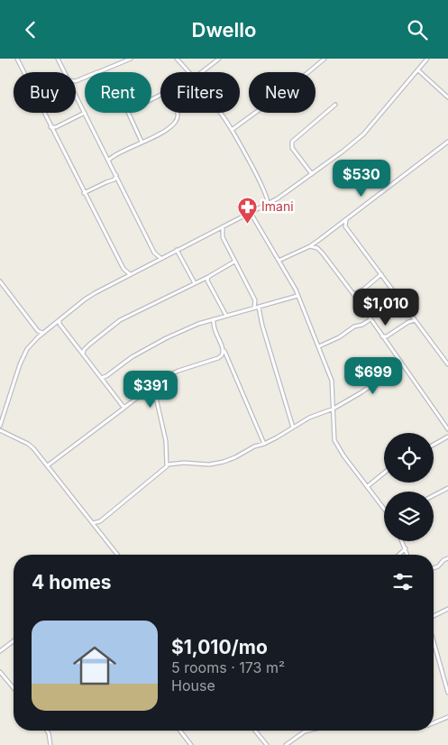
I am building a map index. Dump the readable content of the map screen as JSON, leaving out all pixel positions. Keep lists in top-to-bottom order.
{
  "places": {
    "pharmacy": ["Imani"]
  },
  "page": {
    "header": "Dwello",
    "chip": [
      "Buy",
      "Rent",
      "Filters",
      "New"
    ],
    "price": [
      "$530",
      "$1,010",
      "$699",
      "$391"
    ],
    "heading": "4 homes",
    "list": [
      {
        "name": "$1,010/mo",
        "note": "5 rooms · 173 m² · House"
      }
    ]
  }
}
